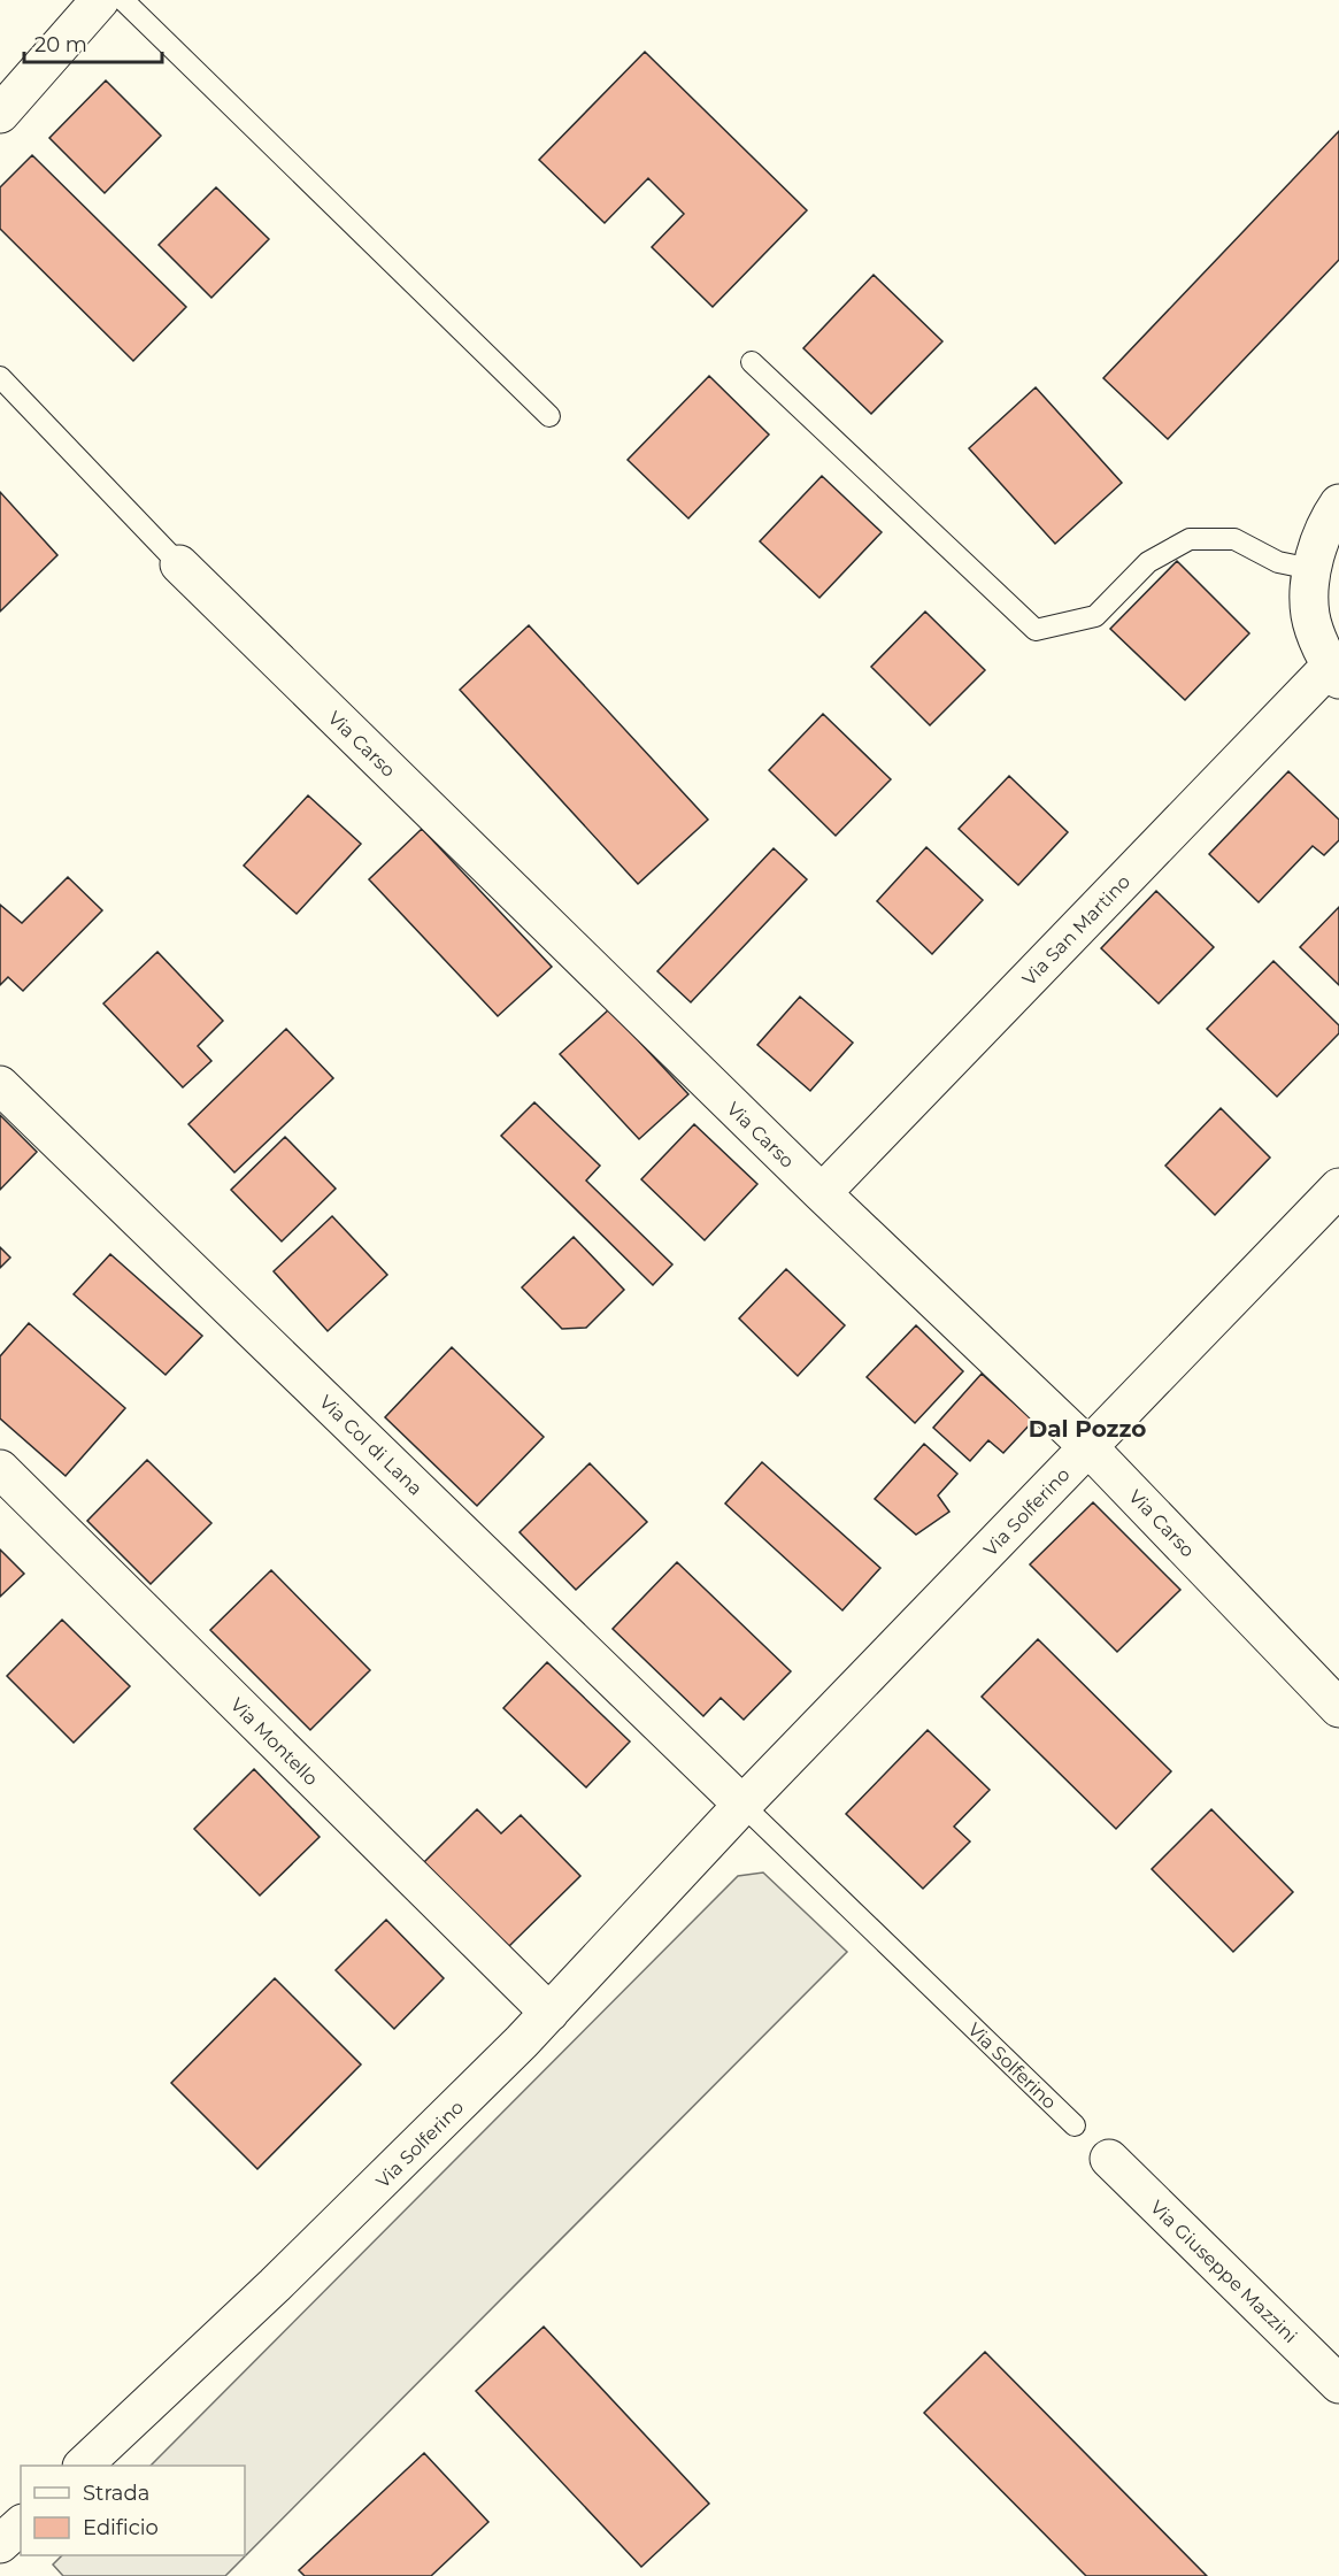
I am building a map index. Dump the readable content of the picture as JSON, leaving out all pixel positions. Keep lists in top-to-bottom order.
{
  "streets": {
    "street": [
      "Via Carso",
      "Via San Martino",
      "Via Col di Lana",
      "Via Solferino",
      "Via Montello",
      "Via Giuseppe Mazzini"
    ]
  },
  "crossings": [
    ["Via Carso", "Via San Martino"],
    ["Via Carso", "Via Solferino"],
    ["Via Col di Lana", "Via Solferino"],
    ["Via Solferino", "Via Montello"]
  ],
  "districts": ["Dal Pozzo"],
  "legend": ["Strada", "Edificio"],
  "scale_bar": "20 m"
}
